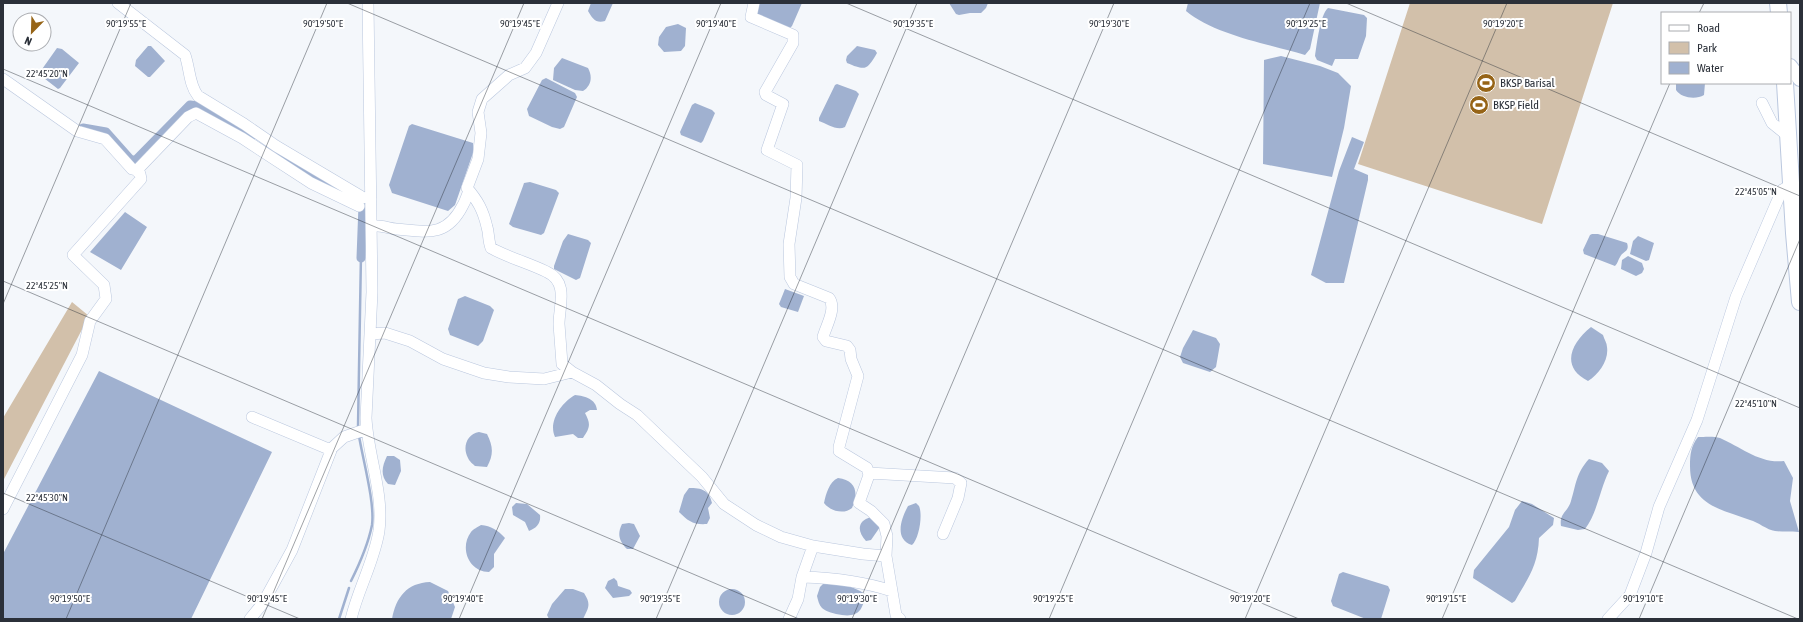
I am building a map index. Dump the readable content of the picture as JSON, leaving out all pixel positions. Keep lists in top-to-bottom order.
{
  "places": {
    "sports": ["BKSP Barisal", "BKSP Field"]
  },
  "legend": ["Road", "Park", "Water"],
  "north": "bottom left",
  "coordinates": [
    "90°19'55\"E",
    "90°19'50\"E",
    "90°19'45\"E",
    "90°19'40\"E",
    "90°19'35\"E",
    "90°19'30\"E",
    "90°19'25\"E",
    "90°19'20\"E",
    "22°45'20\"N",
    "22°45'05\"N",
    "22°45'25\"N",
    "22°45'10\"N",
    "22°45'30\"N",
    "90°19'15\"E",
    "90°19'10\"E"
  ]
}
